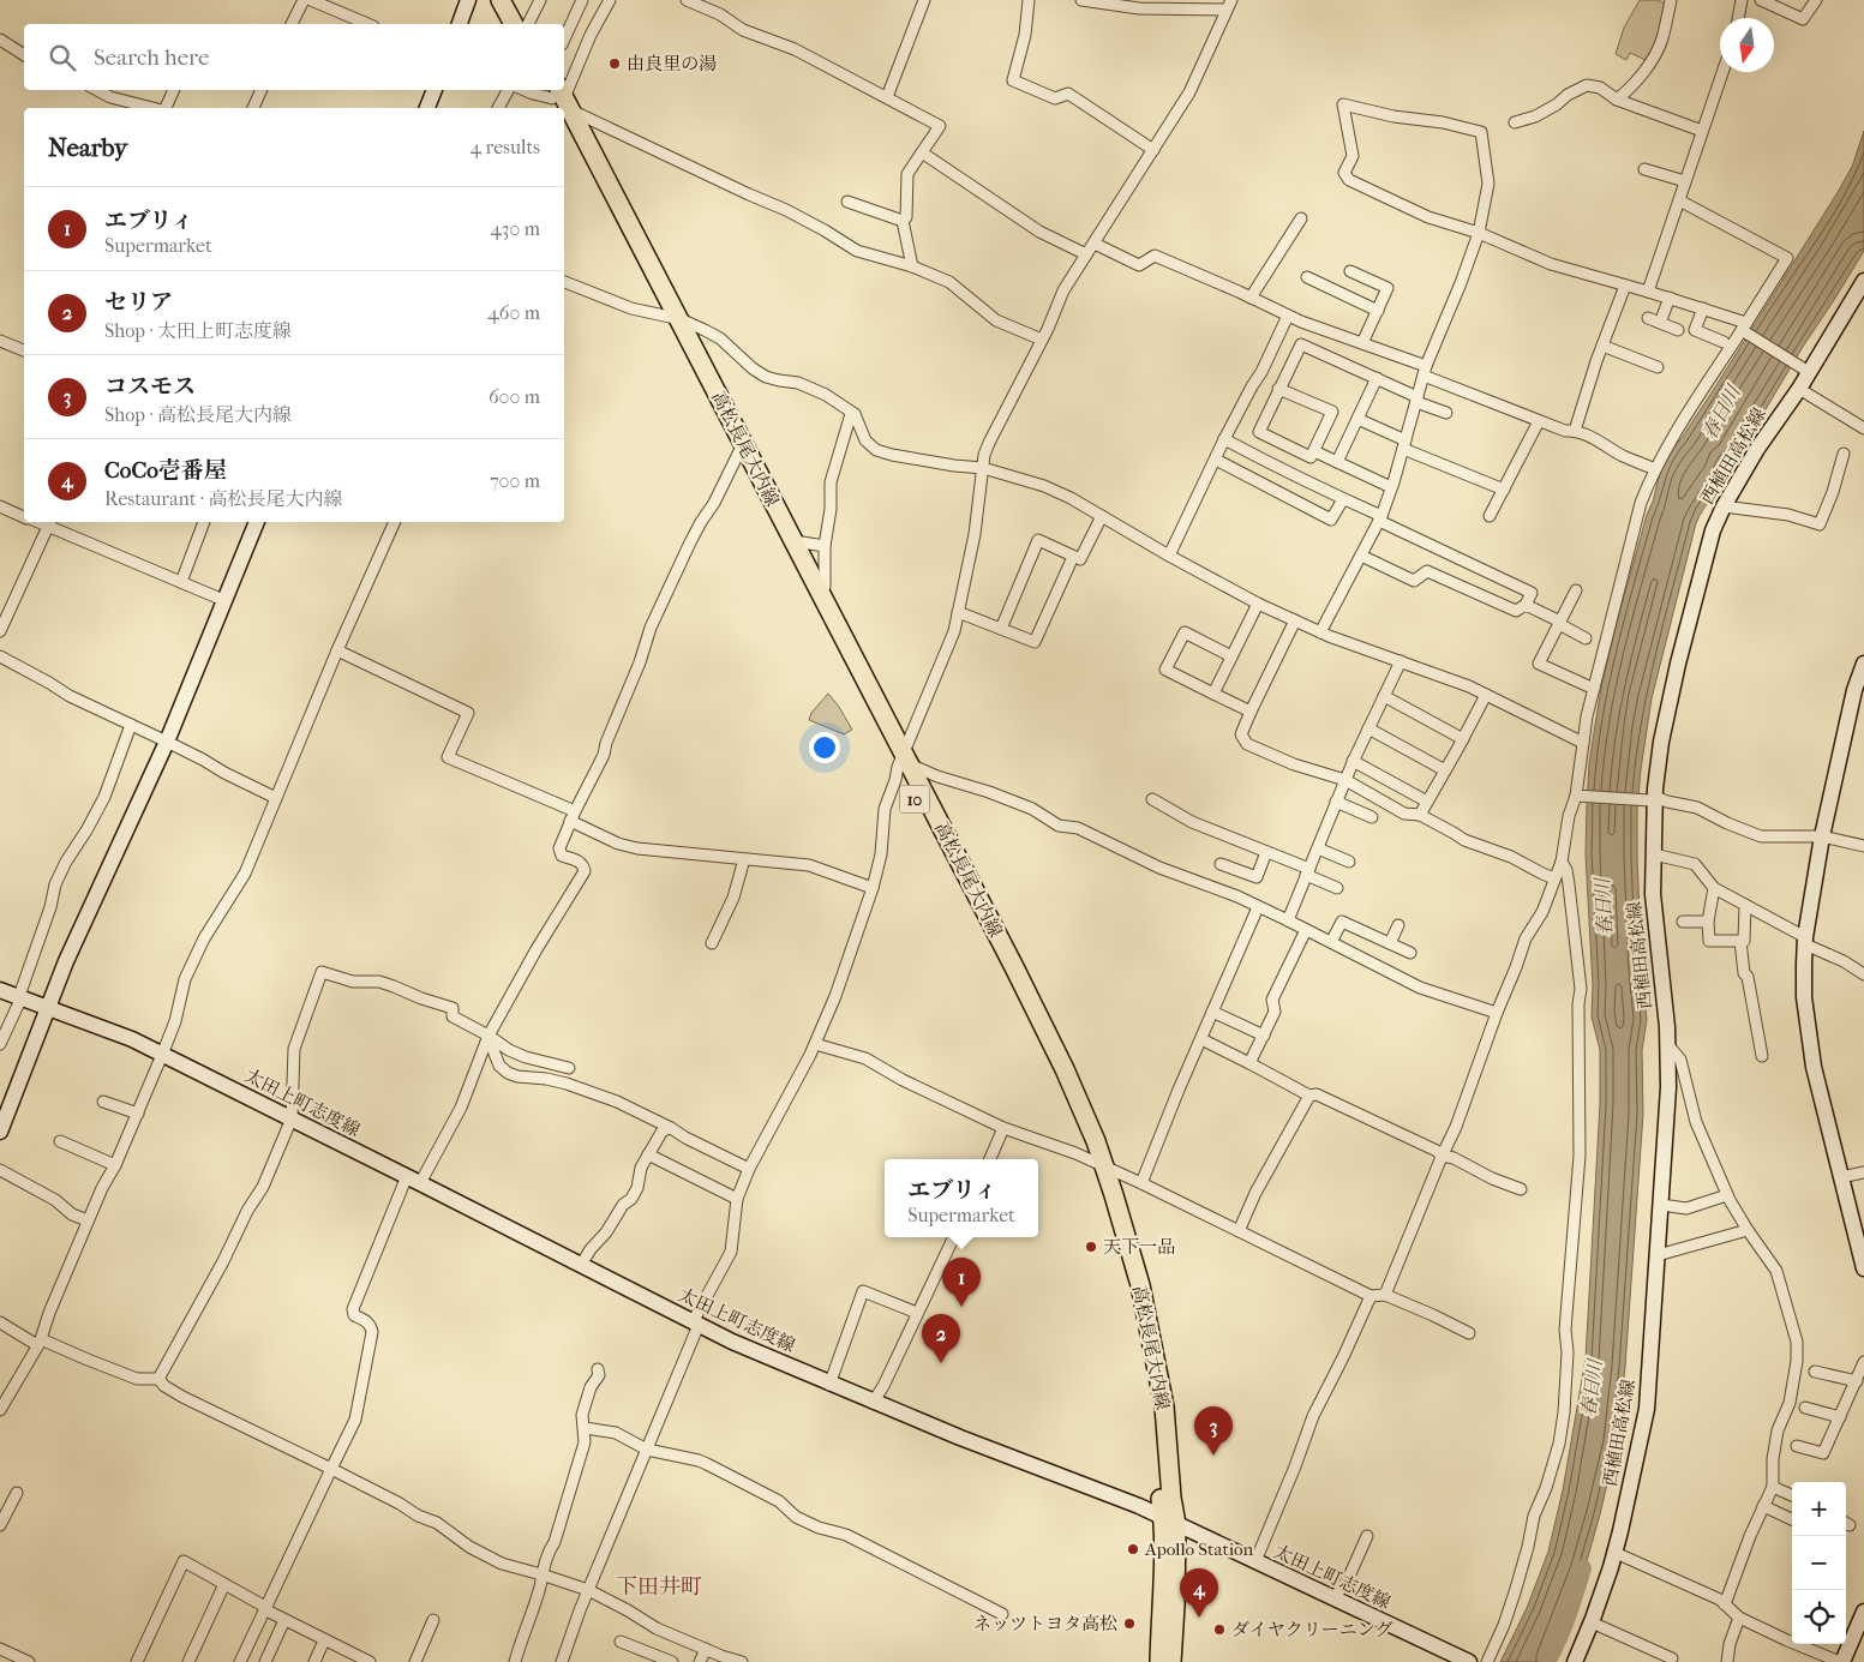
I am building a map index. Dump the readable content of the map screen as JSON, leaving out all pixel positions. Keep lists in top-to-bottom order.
{
  "streets": {
    "main road": [
      "高松長尾大内線",
      "西植田高松線",
      "10",
      "太田上町志度線"
    ]
  },
  "crossings": [
    ["高松長尾大内線", "太田上町志度線"]
  ],
  "districts": ["下田井町"],
  "water": ["春日川"],
  "places": [
    "由良里の湯",
    "天下一品",
    "Apollo Station",
    "ネッツトヨタ高松",
    "ダイヤクリーニング"
  ],
  "north": "bottom",
  "page": {
    "search": "Search here",
    "heading": ["Nearby", "4 results"],
    "list": [
      {
        "mark": "1",
        "name": "エブリィ",
        "note": "Supermarket",
        "value": "430 m"
      },
      {
        "mark": "2",
        "name": "セリア",
        "note": "Shop · 太田上町志度線",
        "value": "460 m"
      },
      {
        "mark": "3",
        "name": "コスモス",
        "note": "Shop · 高松長尾大内線",
        "value": "600 m"
      },
      {
        "mark": "4",
        "name": "CoCo壱番屋",
        "note": "Restaurant · 高松長尾大内線",
        "value": "700 m"
      }
    ],
    "popup": ["エブリィ", "Supermarket"],
    "pins": [
      "1",
      "2",
      "3",
      "4"
    ],
    "map_buttons": ["+", "−"]
  }
}
